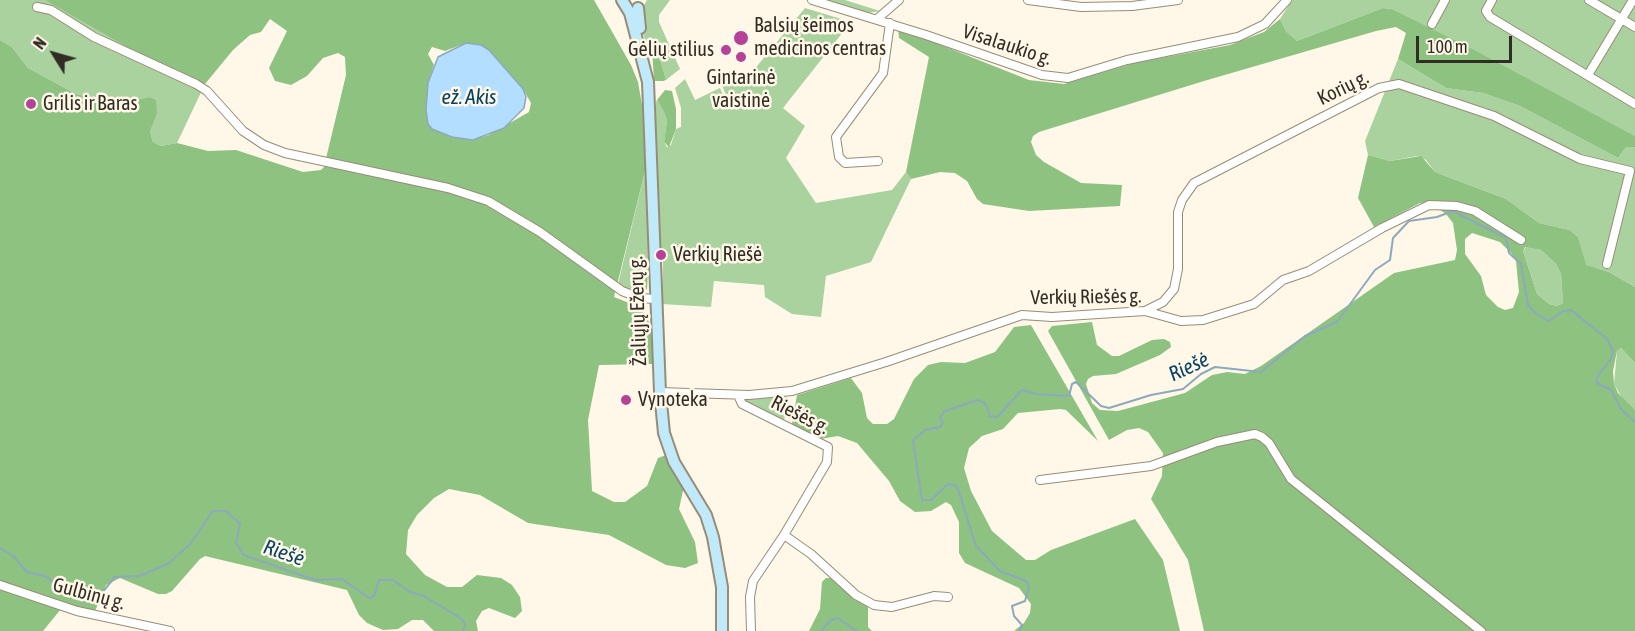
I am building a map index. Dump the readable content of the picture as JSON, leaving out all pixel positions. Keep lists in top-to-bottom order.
{
  "streets": {
    "main road": ["Žaliųjų Ežerų g."],
    "street": [
      "Visalaukio g.",
      "Korių g.",
      "Verkių Riešės g.",
      "Riešės g.",
      "Gulbinų g."
    ]
  },
  "crossings": [
    ["Korių g.", "Verkių Riešės g."],
    ["Verkių Riešės g.", "Žaliųjų Ežerų g."],
    ["Verkių Riešės g.", "Riešės g."]
  ],
  "water": ["ež. Akis", "Riešė"],
  "places": [
    "Balsių šeimos medicinos centras",
    "Gėlių stilius",
    "Gintarinė vaistinė",
    "Grilis ir Baras",
    "Verkių Riešė",
    "Vynoteka"
  ],
  "scale_bar": "100 m",
  "north": "top left"
}
